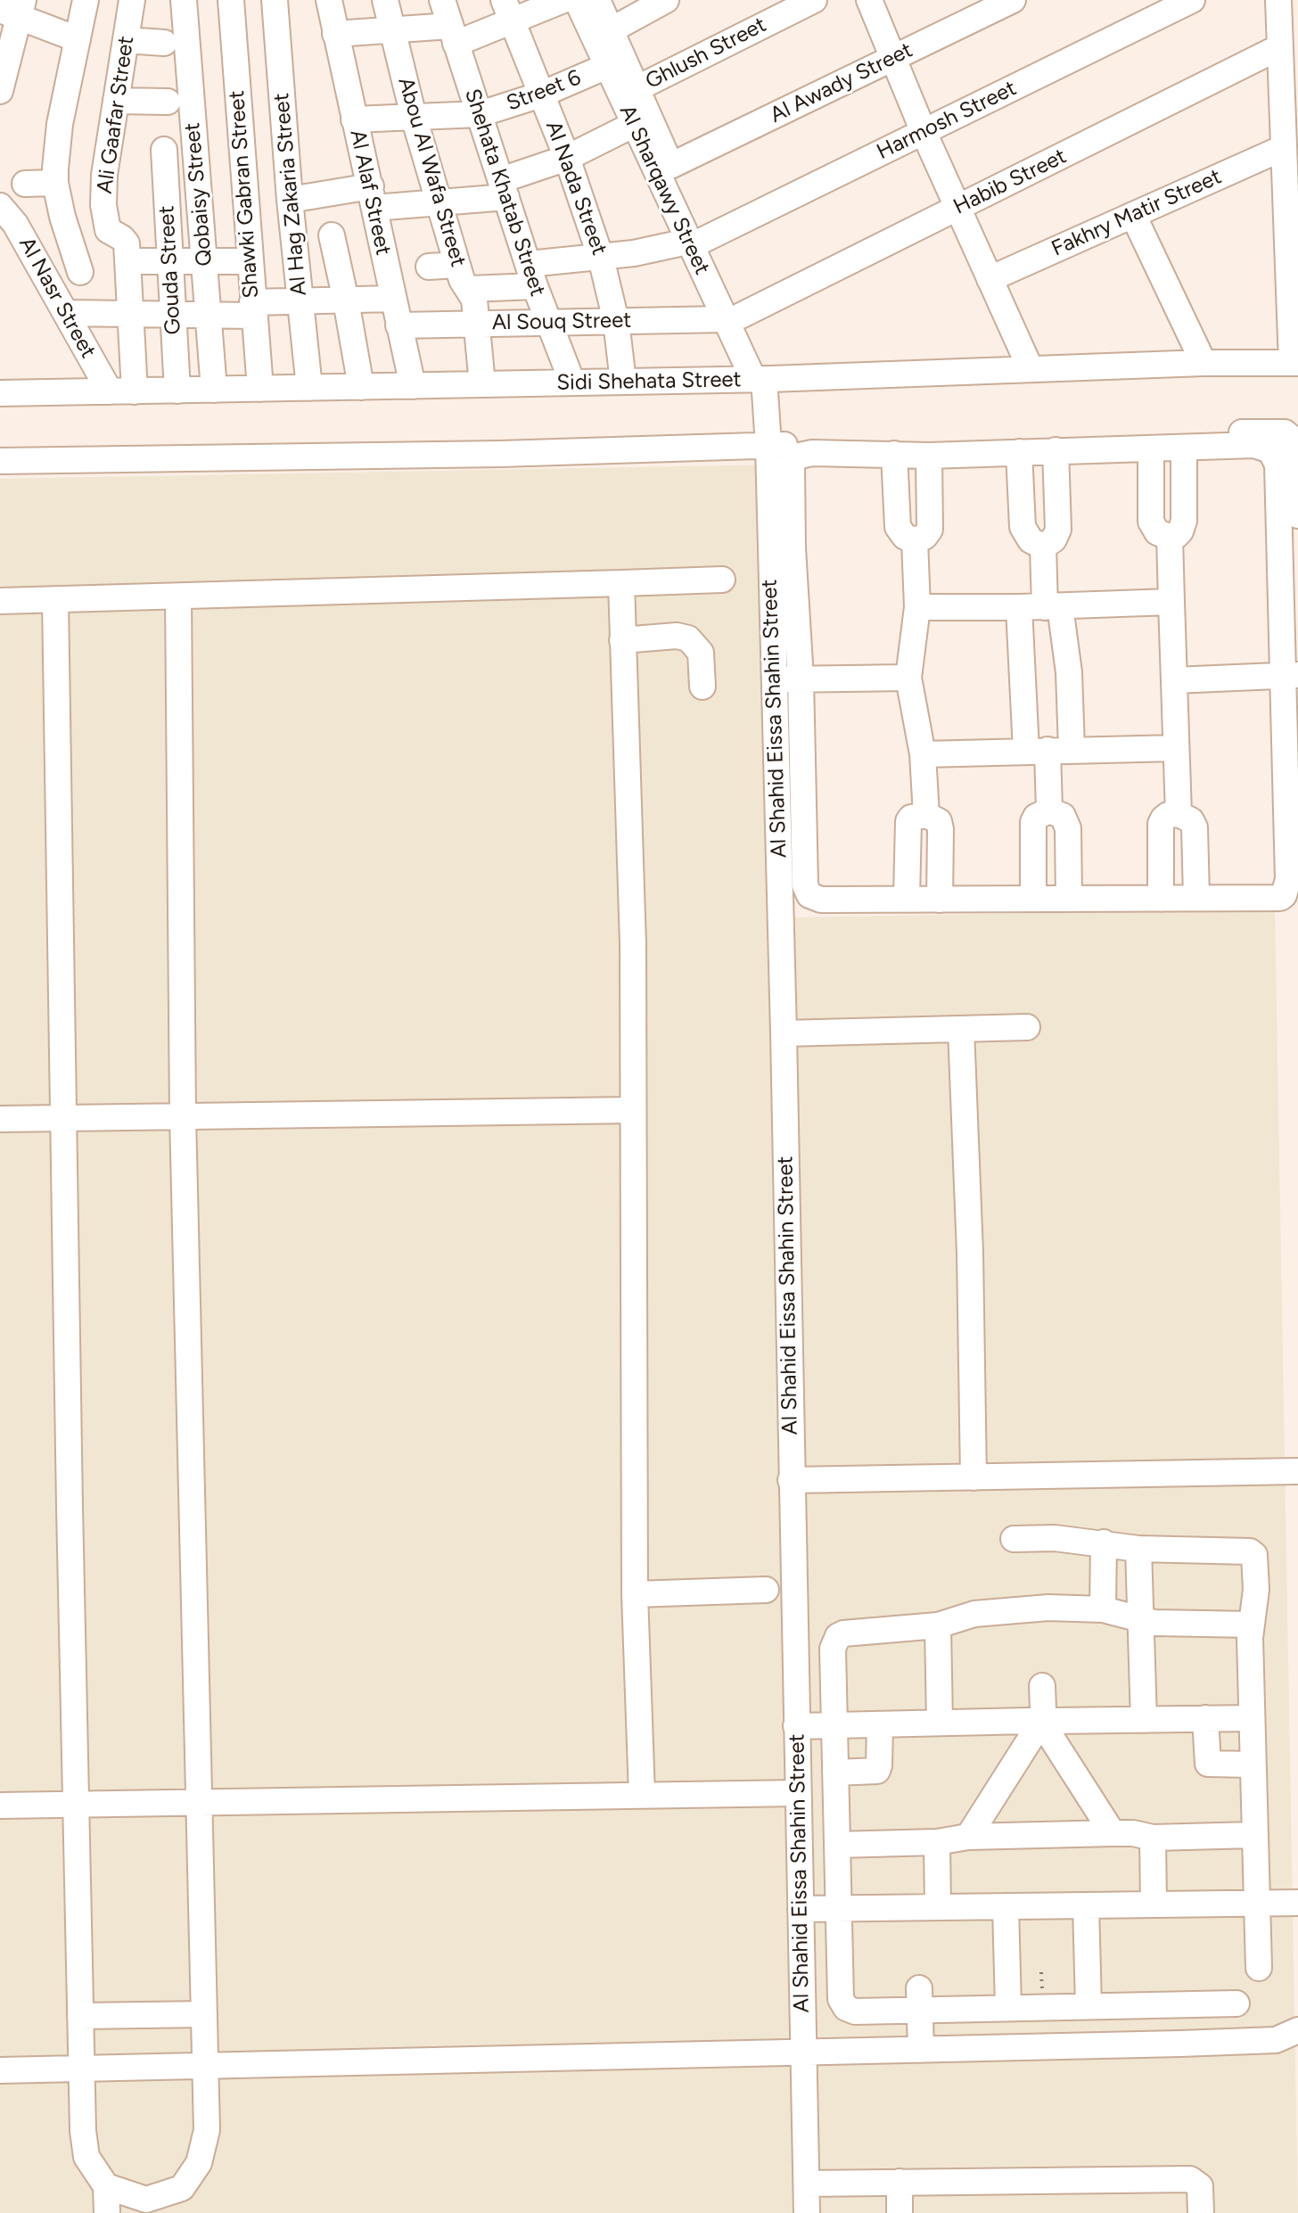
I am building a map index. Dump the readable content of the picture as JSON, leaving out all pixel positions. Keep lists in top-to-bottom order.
{
  "streets": {
    "street": [
      "Ghlush Street",
      "Al Awady Street",
      "Street 6",
      "Ali Gaafar Street",
      "Harmosh Street",
      "Abou Al Wafa Street",
      "Habib Street",
      "Al Nada Street",
      "Al Sharqawy Street",
      "Al Alaf Street",
      "Shehata Khatab Street",
      "Qobaisy Street",
      "Shawki Gabran Street",
      "Al Hag Zakaria Street",
      "Fakhry Matir Street",
      "Gouda Street",
      "Al Nasr Street",
      "Al Souq Street",
      "Sidi Shehata Street",
      "Al Shahid Eissa Shahin Street"
    ]
  },
  "crossings": [
    ["Ghlush Street", "Al Sharqawy Street"],
    ["Al Awady Street", "Al Sharqawy Street"],
    ["Street 6", "Abou Al Wafa Street"],
    ["Street 6", "Al Nada Street"],
    ["Street 6", "Al Sharqawy Street"],
    ["Street 6", "Al Alaf Street"],
    ["Street 6", "Shehata Khatab Street"],
    ["Ali Gaafar Street", "Al Nasr Street"],
    ["Ali Gaafar Street", "Sidi Shehata Street"],
    ["Harmosh Street", "Abou Al Wafa Street"],
    ["Harmosh Street", "Al Nada Street"],
    ["Harmosh Street", "Al Sharqawy Street"],
    ["Harmosh Street", "Shehata Khatab Street"],
    ["Abou Al Wafa Street", "Al Souq Street"],
    ["Abou Al Wafa Street", "Sidi Shehata Street"],
    ["Habib Street", "Al Sharqawy Street"],
    ["Habib Street", "Al Souq Street"],
    ["Al Nada Street", "Al Souq Street"],
    ["Al Nada Street", "Sidi Shehata Street"],
    ["Al Sharqawy Street", "Al Souq Street"],
    ["Al Sharqawy Street", "Sidi Shehata Street"],
    ["Al Sharqawy Street", "Al Shahid Eissa Shahin Street"],
    ["Al Alaf Street", "Al Souq Street"],
    ["Al Alaf Street", "Sidi Shehata Street"],
    ["Shehata Khatab Street", "Al Souq Street"],
    ["Shehata Khatab Street", "Sidi Shehata Street"],
    ["Qobaisy Street", "Sidi Shehata Street"],
    ["Shawki Gabran Street", "Sidi Shehata Street"],
    ["Al Hag Zakaria Street", "Sidi Shehata Street"],
    ["Gouda Street", "Sidi Shehata Street"],
    ["Al Nasr Street", "Sidi Shehata Street"],
    ["Sidi Shehata Street", "Al Shahid Eissa Shahin Street"]
  ]
}
